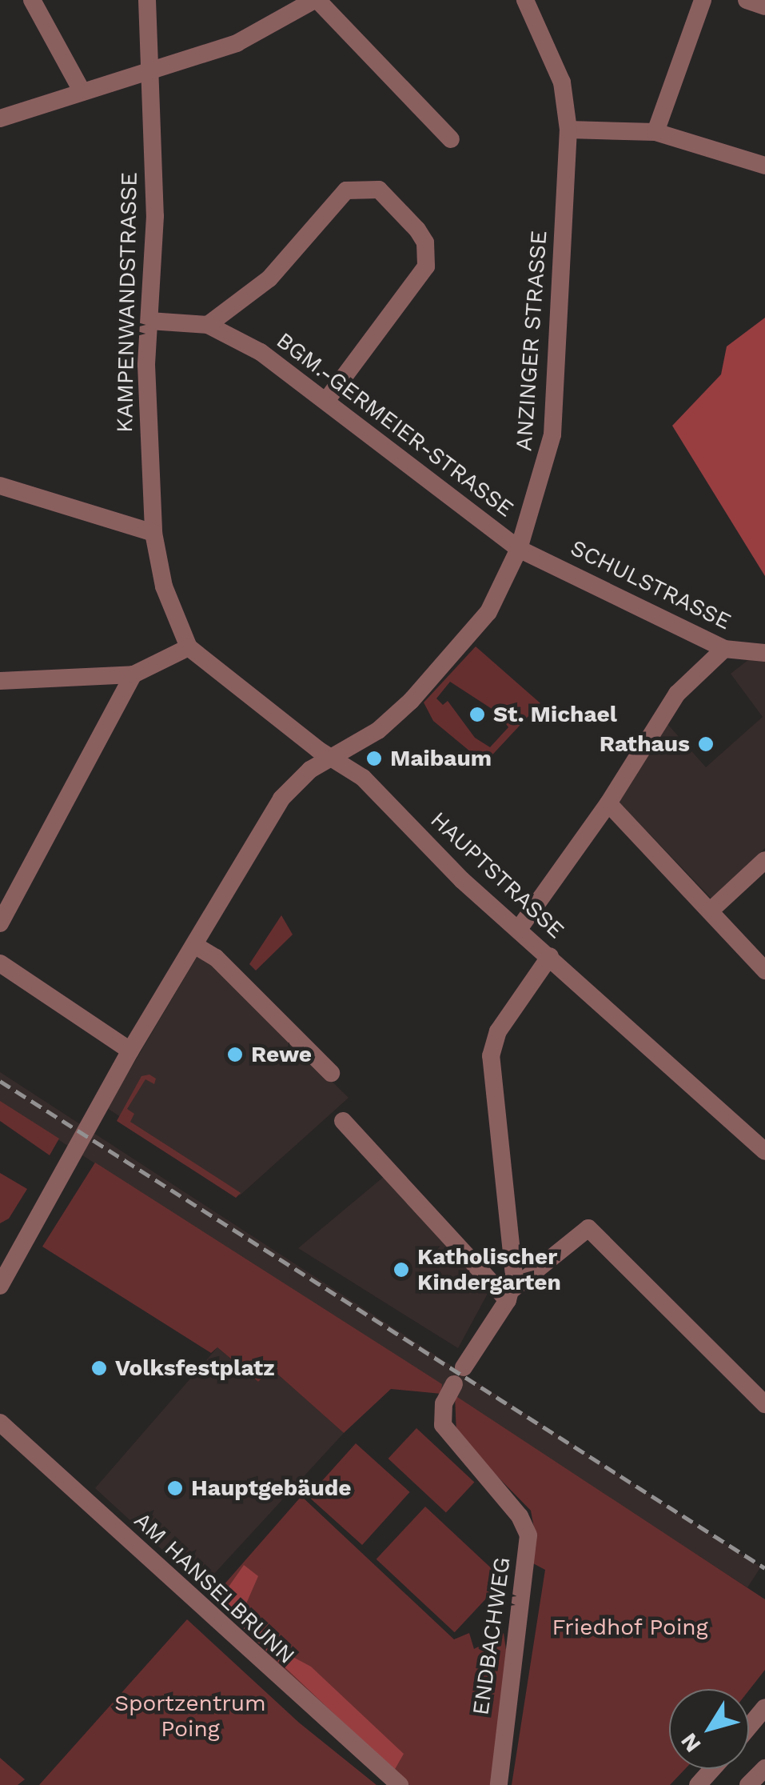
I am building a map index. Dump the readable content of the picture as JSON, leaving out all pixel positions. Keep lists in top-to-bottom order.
{
  "streets": {
    "street": [
      "KAMPENWANDSTRASSE",
      "ANZINGER STRASSE",
      "BGM.-GERMEIER-STRASSE",
      "SCHULSTRASSE",
      "HAUPTSTRASSE",
      "AM HANSELBRUNN",
      "ENDBACHWEG"
    ]
  },
  "crossings": [
    ["KAMPENWANDSTRASSE", "BGM.-GERMEIER-STRASSE"],
    ["KAMPENWANDSTRASSE", "HAUPTSTRASSE"],
    ["ANZINGER STRASSE", "BGM.-GERMEIER-STRASSE"],
    ["ANZINGER STRASSE", "SCHULSTRASSE"],
    ["ANZINGER STRASSE", "HAUPTSTRASSE"],
    ["BGM.-GERMEIER-STRASSE", "SCHULSTRASSE"]
  ],
  "parks": ["Friedhof Poing", "Sportzentrum Poing"],
  "places": [
    "St. Michael",
    "Rathaus",
    "Maibaum",
    "Rewe",
    "Katholischer Kindergarten",
    "Volksfestplatz",
    "Hauptgebäude"
  ],
  "north": "bottom left"
}
